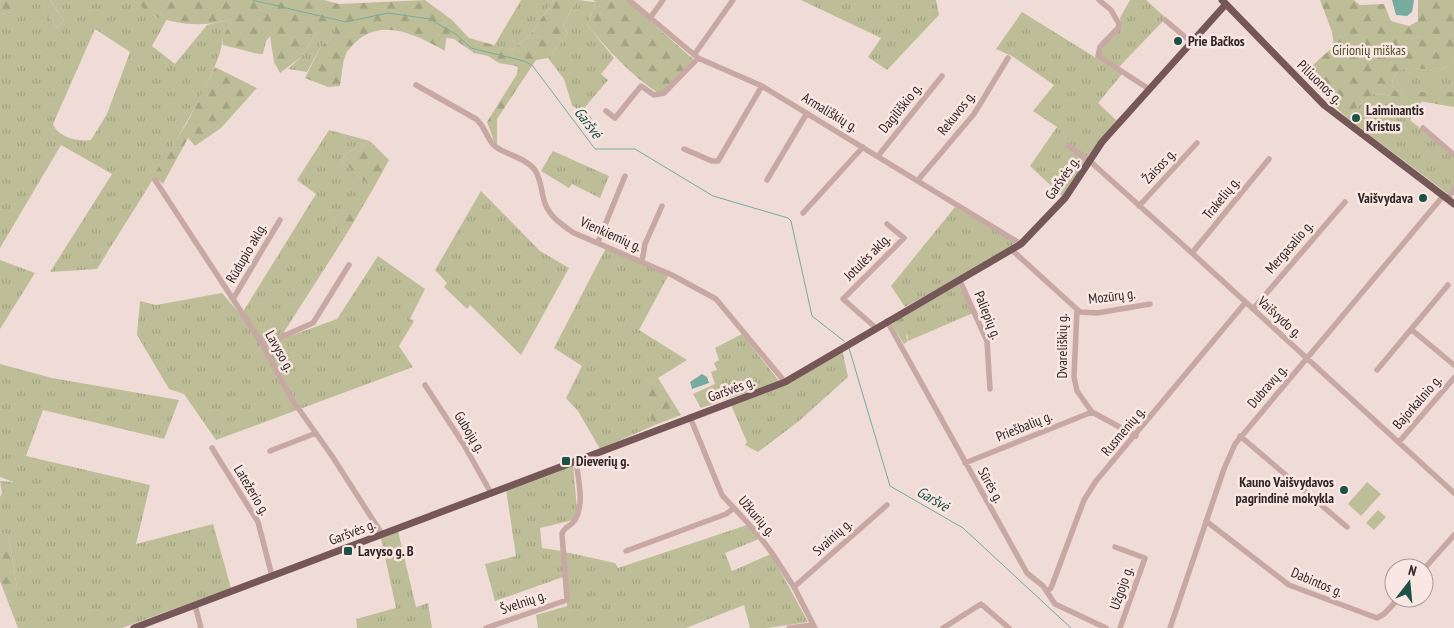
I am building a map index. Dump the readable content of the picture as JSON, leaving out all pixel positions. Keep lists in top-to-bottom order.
{
  "streets": {
    "main road": ["Piliuonos g.", "Garšvės g."],
    "street": [
      "Dagiliškio g.",
      "Armališkių g.",
      "Rekuvos g.",
      "Žaisos g.",
      "Trakelių g.",
      "Vienkiemių g.",
      "Mergasalio g.",
      "Rūdupio aklg.",
      "Jotulės aklg.",
      "Mozūrų g.",
      "Paliepių g.",
      "Vaišvydo g.",
      "Dvareliškių g.",
      "Lavyso g.",
      "Dubravų g.",
      "Bajorkalnio g.",
      "Priešbalių g.",
      "Rusmenių g.",
      "Gubojų g.",
      "Sūrės g.",
      "Latežerio g.",
      "Užkurių g.",
      "Svainių g.",
      "Dabintos g.",
      "Užgojo g.",
      "Švelnių g."
    ]
  },
  "crossings": [
    ["Piliuonos g.", "Garšvės g."],
    ["Piliuonos g.", "Dubravų g."],
    ["Dagiliškio g.", "Armališkių g."],
    ["Armališkių g.", "Rekuvos g."],
    ["Armališkių g.", "Garšvės g."],
    ["Žaisos g.", "Vaišvydo g."],
    ["Garšvės g.", "Vienkiemių g."],
    ["Garšvės g.", "Jotulės aklg."],
    ["Garšvės g.", "Paliepių g."],
    ["Garšvės g.", "Vaišvydo g."],
    ["Garšvės g.", "Dvareliškių g."],
    ["Garšvės g.", "Lavyso g."],
    ["Garšvės g.", "Gubojų g."],
    ["Garšvės g.", "Sūrės g."],
    ["Garšvės g.", "Latežerio g."],
    ["Garšvės g.", "Užkurių g."],
    ["Garšvės g.", "Švelnių g."],
    ["Trakelių g.", "Vaišvydo g."],
    ["Mergasalio g.", "Vaišvydo g."],
    ["Rūdupio aklg.", "Lavyso g."],
    ["Mozūrų g.", "Dvareliškių g."],
    ["Vaišvydo g.", "Dubravų g."],
    ["Vaišvydo g.", "Bajorkalnio g."],
    ["Vaišvydo g.", "Rusmenių g."],
    ["Dvareliškių g.", "Priešbalių g."],
    ["Dvareliškių g.", "Rusmenių g."],
    ["Dubravų g.", "Dabintos g."],
    ["Priešbalių g.", "Sūrės g."],
    ["Rusmenių g.", "Sūrės g."],
    ["Užkurių g.", "Svainių g."]
  ],
  "water": ["Garšvė"],
  "parks": ["Girionių miškas"],
  "places": {
    "other": [
      "Prie Bačkos",
      "Laiminantis Kristus",
      "Vaišvydava",
      "Kauno Vaišvydavos pagrindinė mokykla"
    ],
    "transit": ["Dieverių g.", "Lavyso g. B"]
  },
  "north": "top"
}
